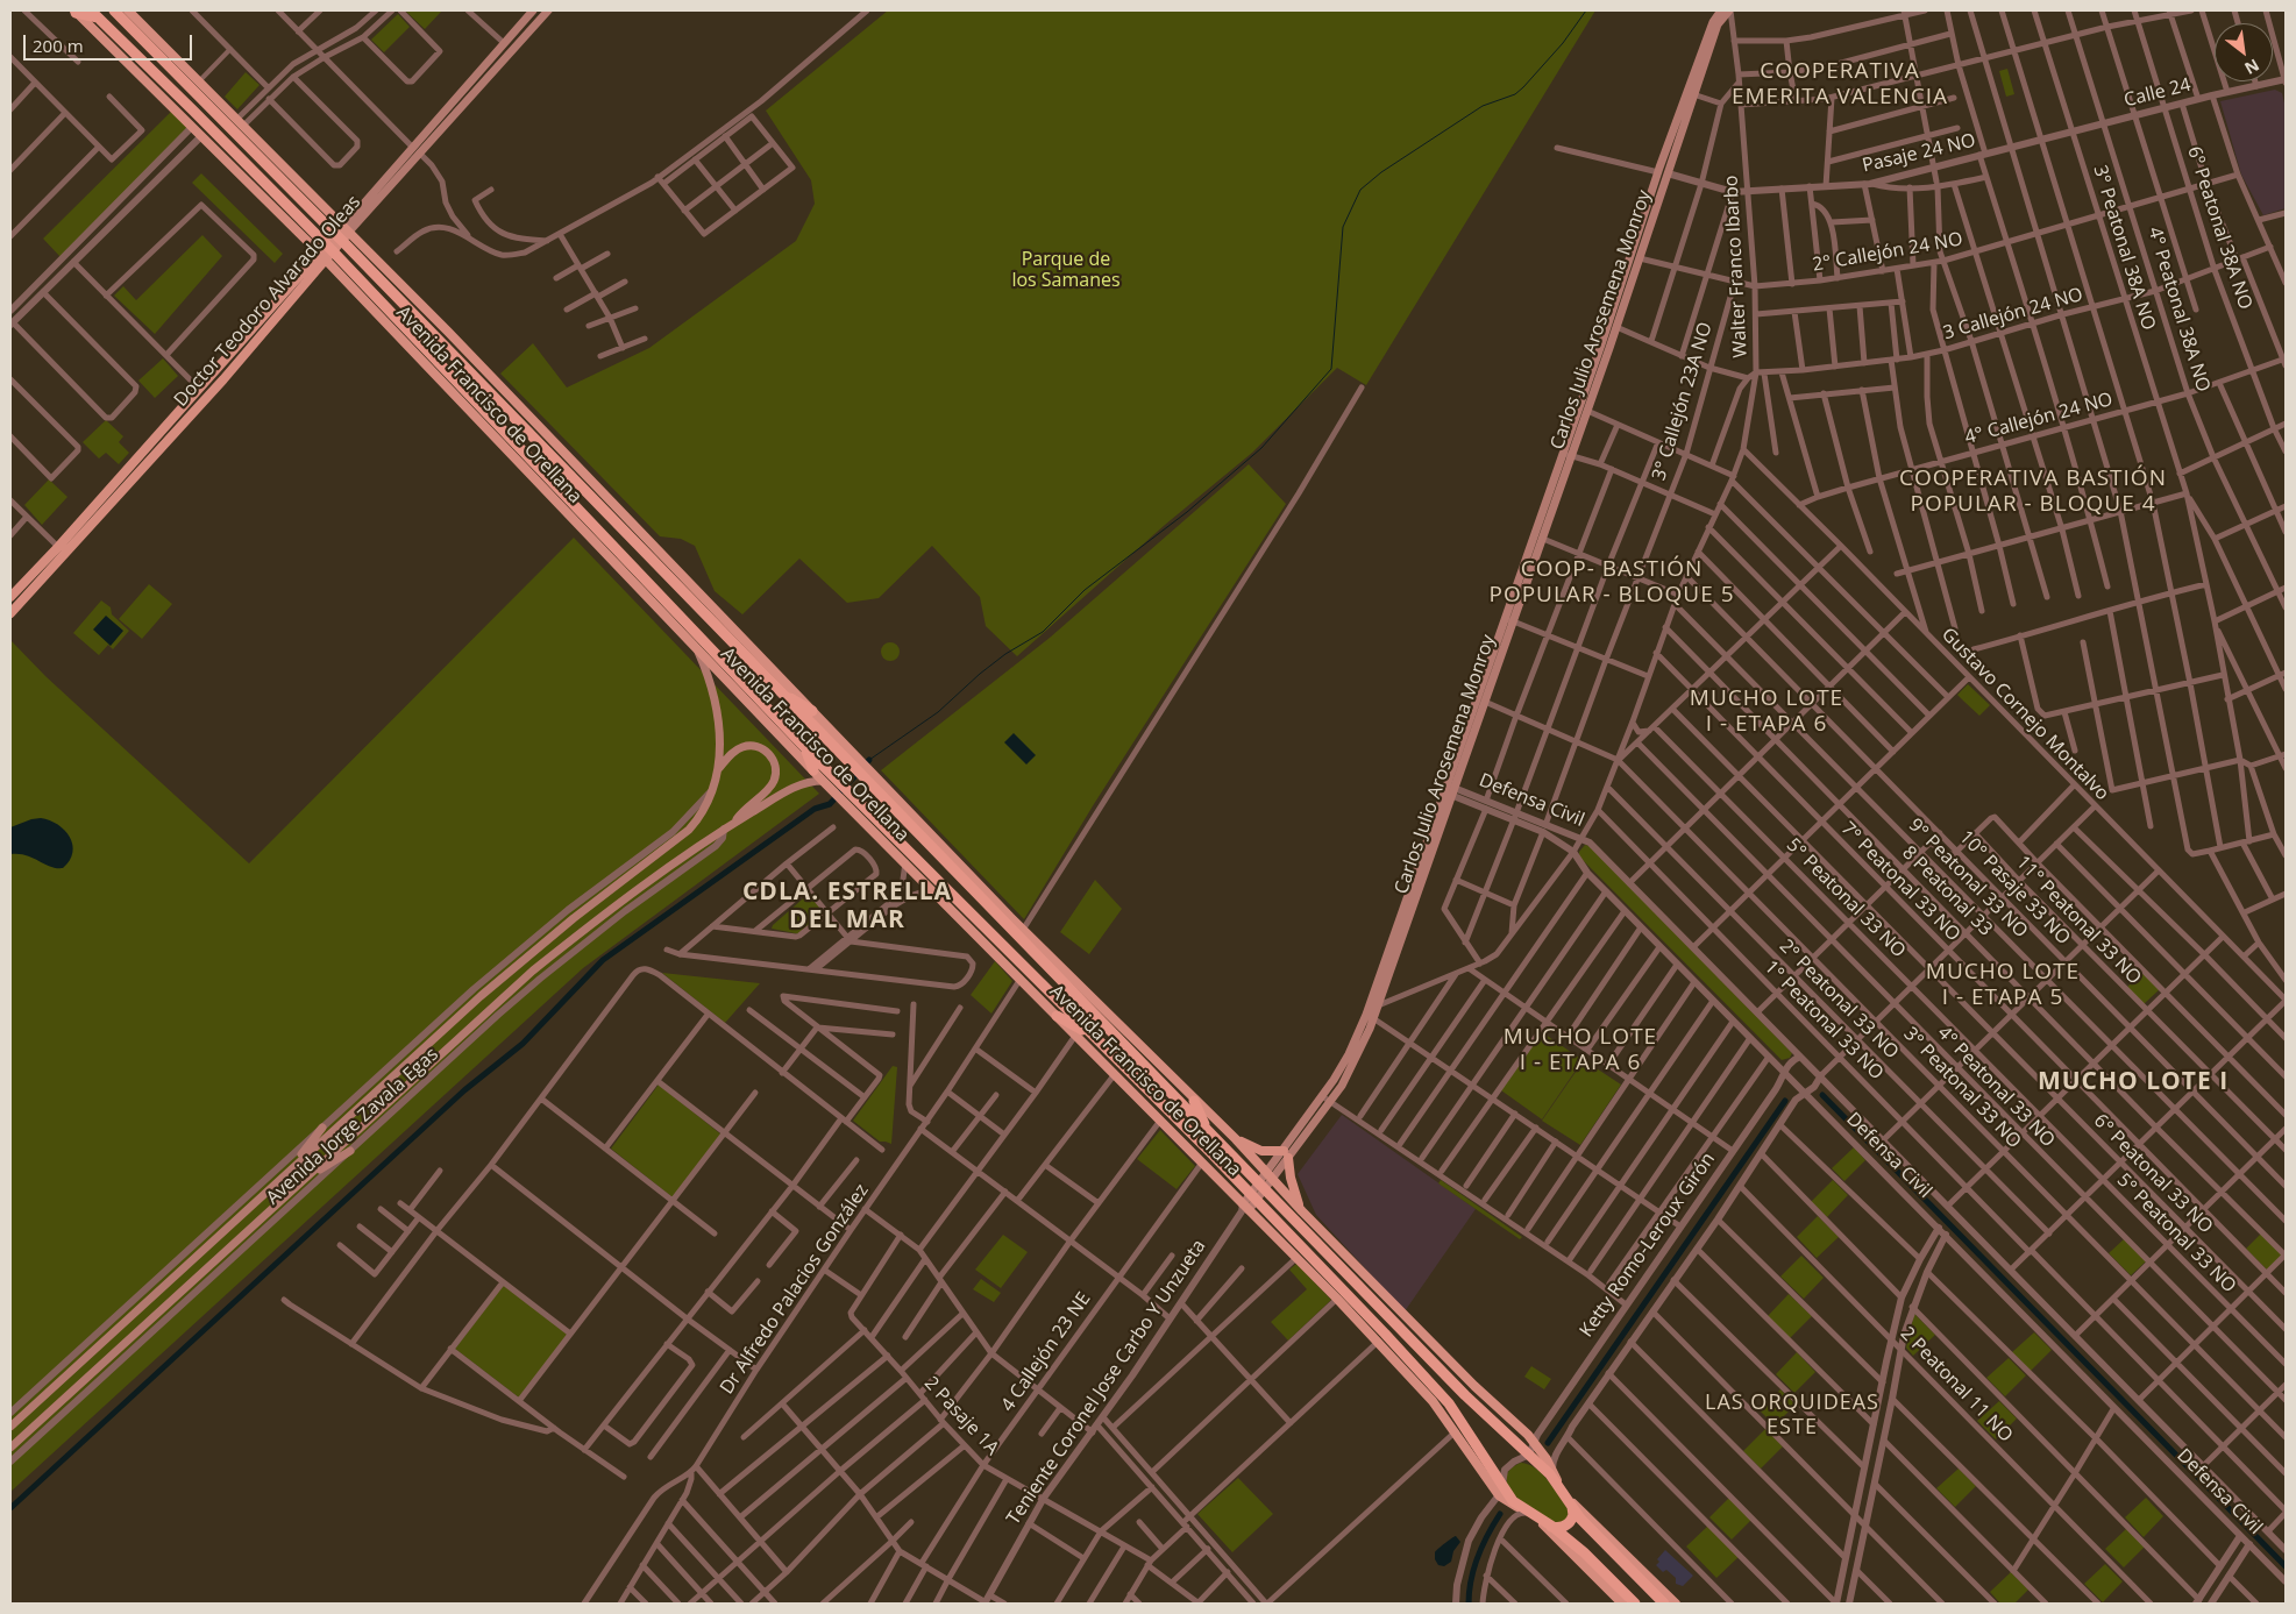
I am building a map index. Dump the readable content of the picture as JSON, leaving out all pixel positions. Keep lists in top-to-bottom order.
{
  "streets": {
    "highway": ["Avenida Francisco de Orellana"],
    "main road": ["Doctor Teodoro Alvarado Oleas", "Carlos Julio Arosemena Monroy", "Avenida Jorge Zavala Egas"],
    "street": [
      "Calle 24",
      "Pasaje 24 NO",
      "6º Peatonal 38A NO",
      "3° Peatonal 38A NO",
      "2° Callejón 24 NO",
      "Walter Franco Ibarbo",
      "4° Peatonal 38A NO",
      "3 Callejón 24 NO",
      "3° Callejón 23A NO",
      "4° Callejón 24 NO",
      "Gustavo Cornejo Montalvo",
      "Defensa Civil",
      "9° Peatonal 33 NO",
      "7° Peatonal 33 NO",
      "10° Pasaje 33 NO",
      "8 Peatonal 33",
      "5° Peatonal 33 NO",
      "11° Peatonal 33 NO",
      "2° Peatonal 33 NO",
      "1° Peatonal 33 NO",
      "4° Peatonal 33 NO",
      "3° Peatonal 33 NO",
      "6° Peatonal 33 NO",
      "Ketty Romo-Leroux Girón",
      "Dr Alfredo Palacios González",
      "4 Callejón 23 NE",
      "Teniente Coronel Jose Carbo Y Unzueta",
      "2 Peatonal 11 NO",
      "2 Pasaje 1A"
    ]
  },
  "crossings": [
    ["Calle 24", "Pasaje 24 NO"],
    ["Calle 24", "6º Peatonal 38A NO"],
    ["Calle 24", "3° Peatonal 38A NO"],
    ["Calle 24", "4° Peatonal 38A NO"],
    ["Pasaje 24 NO", "3° Peatonal 38A NO"],
    ["Pasaje 24 NO", "Walter Franco Ibarbo"],
    ["Pasaje 24 NO", "Carlos Julio Arosemena Monroy"],
    ["6º Peatonal 38A NO", "2° Callejón 24 NO"],
    ["6º Peatonal 38A NO", "3 Callejón 24 NO"],
    ["6º Peatonal 38A NO", "4° Callejón 24 NO"],
    ["3° Peatonal 38A NO", "2° Callejón 24 NO"],
    ["3° Peatonal 38A NO", "3 Callejón 24 NO"],
    ["3° Peatonal 38A NO", "4° Callejón 24 NO"],
    ["2° Callejón 24 NO", "Walter Franco Ibarbo"],
    ["2° Callejón 24 NO", "4° Peatonal 38A NO"],
    ["2° Callejón 24 NO", "Carlos Julio Arosemena Monroy"],
    ["2° Callejón 24 NO", "3° Callejón 23A NO"],
    ["Walter Franco Ibarbo", "3 Callejón 24 NO"],
    ["Walter Franco Ibarbo", "Carlos Julio Arosemena Monroy"],
    ["Walter Franco Ibarbo", "3° Callejón 23A NO"],
    ["Walter Franco Ibarbo", "Gustavo Cornejo Montalvo"],
    ["Walter Franco Ibarbo", "Defensa Civil"],
    ["Walter Franco Ibarbo", "9° Peatonal 33 NO"],
    ["Walter Franco Ibarbo", "7° Peatonal 33 NO"],
    ["Walter Franco Ibarbo", "10° Pasaje 33 NO"],
    ["Walter Franco Ibarbo", "8 Peatonal 33"],
    ["Walter Franco Ibarbo", "5° Peatonal 33 NO"],
    ["Walter Franco Ibarbo", "2° Peatonal 33 NO"],
    ["Walter Franco Ibarbo", "1° Peatonal 33 NO"],
    ["Walter Franco Ibarbo", "3° Peatonal 33 NO"],
    ["Doctor Teodoro Alvarado Oleas", "Avenida Francisco de Orellana"],
    ["4° Peatonal 38A NO", "3 Callejón 24 NO"],
    ["4° Peatonal 38A NO", "4° Callejón 24 NO"],
    ["Carlos Julio Arosemena Monroy", "Avenida Francisco de Orellana"],
    ["Carlos Julio Arosemena Monroy", "Defensa Civil"],
    ["Carlos Julio Arosemena Monroy", "Teniente Coronel Jose Carbo Y Unzueta"],
    ["3° Callejón 23A NO", "Defensa Civil"],
    ["Avenida Francisco de Orellana", "Avenida Jorge Zavala Egas"],
    ["Avenida Francisco de Orellana", "Ketty Romo-Leroux Girón"],
    ["Avenida Francisco de Orellana", "Dr Alfredo Palacios González"],
    ["Avenida Francisco de Orellana", "4 Callejón 23 NE"],
    ["Avenida Francisco de Orellana", "Teniente Coronel Jose Carbo Y Unzueta"],
    ["4° Callejón 24 NO", "Gustavo Cornejo Montalvo"],
    ["Defensa Civil", "Ketty Romo-Leroux Girón"],
    ["4 Callejón 23 NE", "2 Pasaje 1A"],
    ["Teniente Coronel Jose Carbo Y Unzueta", "2 Pasaje 1A"]
  ],
  "districts": [
    "COOPERATIVA EMERITA VALENCIA",
    "COOPERATIVA BASTIÓN POPULAR - BLOQUE 4",
    "COOP- BASTIÓN POPULAR - BLOQUE 5",
    "MUCHO LOTE I - ETAPA 6",
    "CDLA. ESTRELLA DEL MAR",
    "MUCHO LOTE I - ETAPA 5",
    "MUCHO LOTE I - ETAPA 6",
    "MUCHO LOTE I",
    "LAS ORQUIDEAS ESTE"
  ],
  "parks": ["Parque de los Samanes"],
  "scale_bar": "200 m",
  "north": "bottom right"
}
